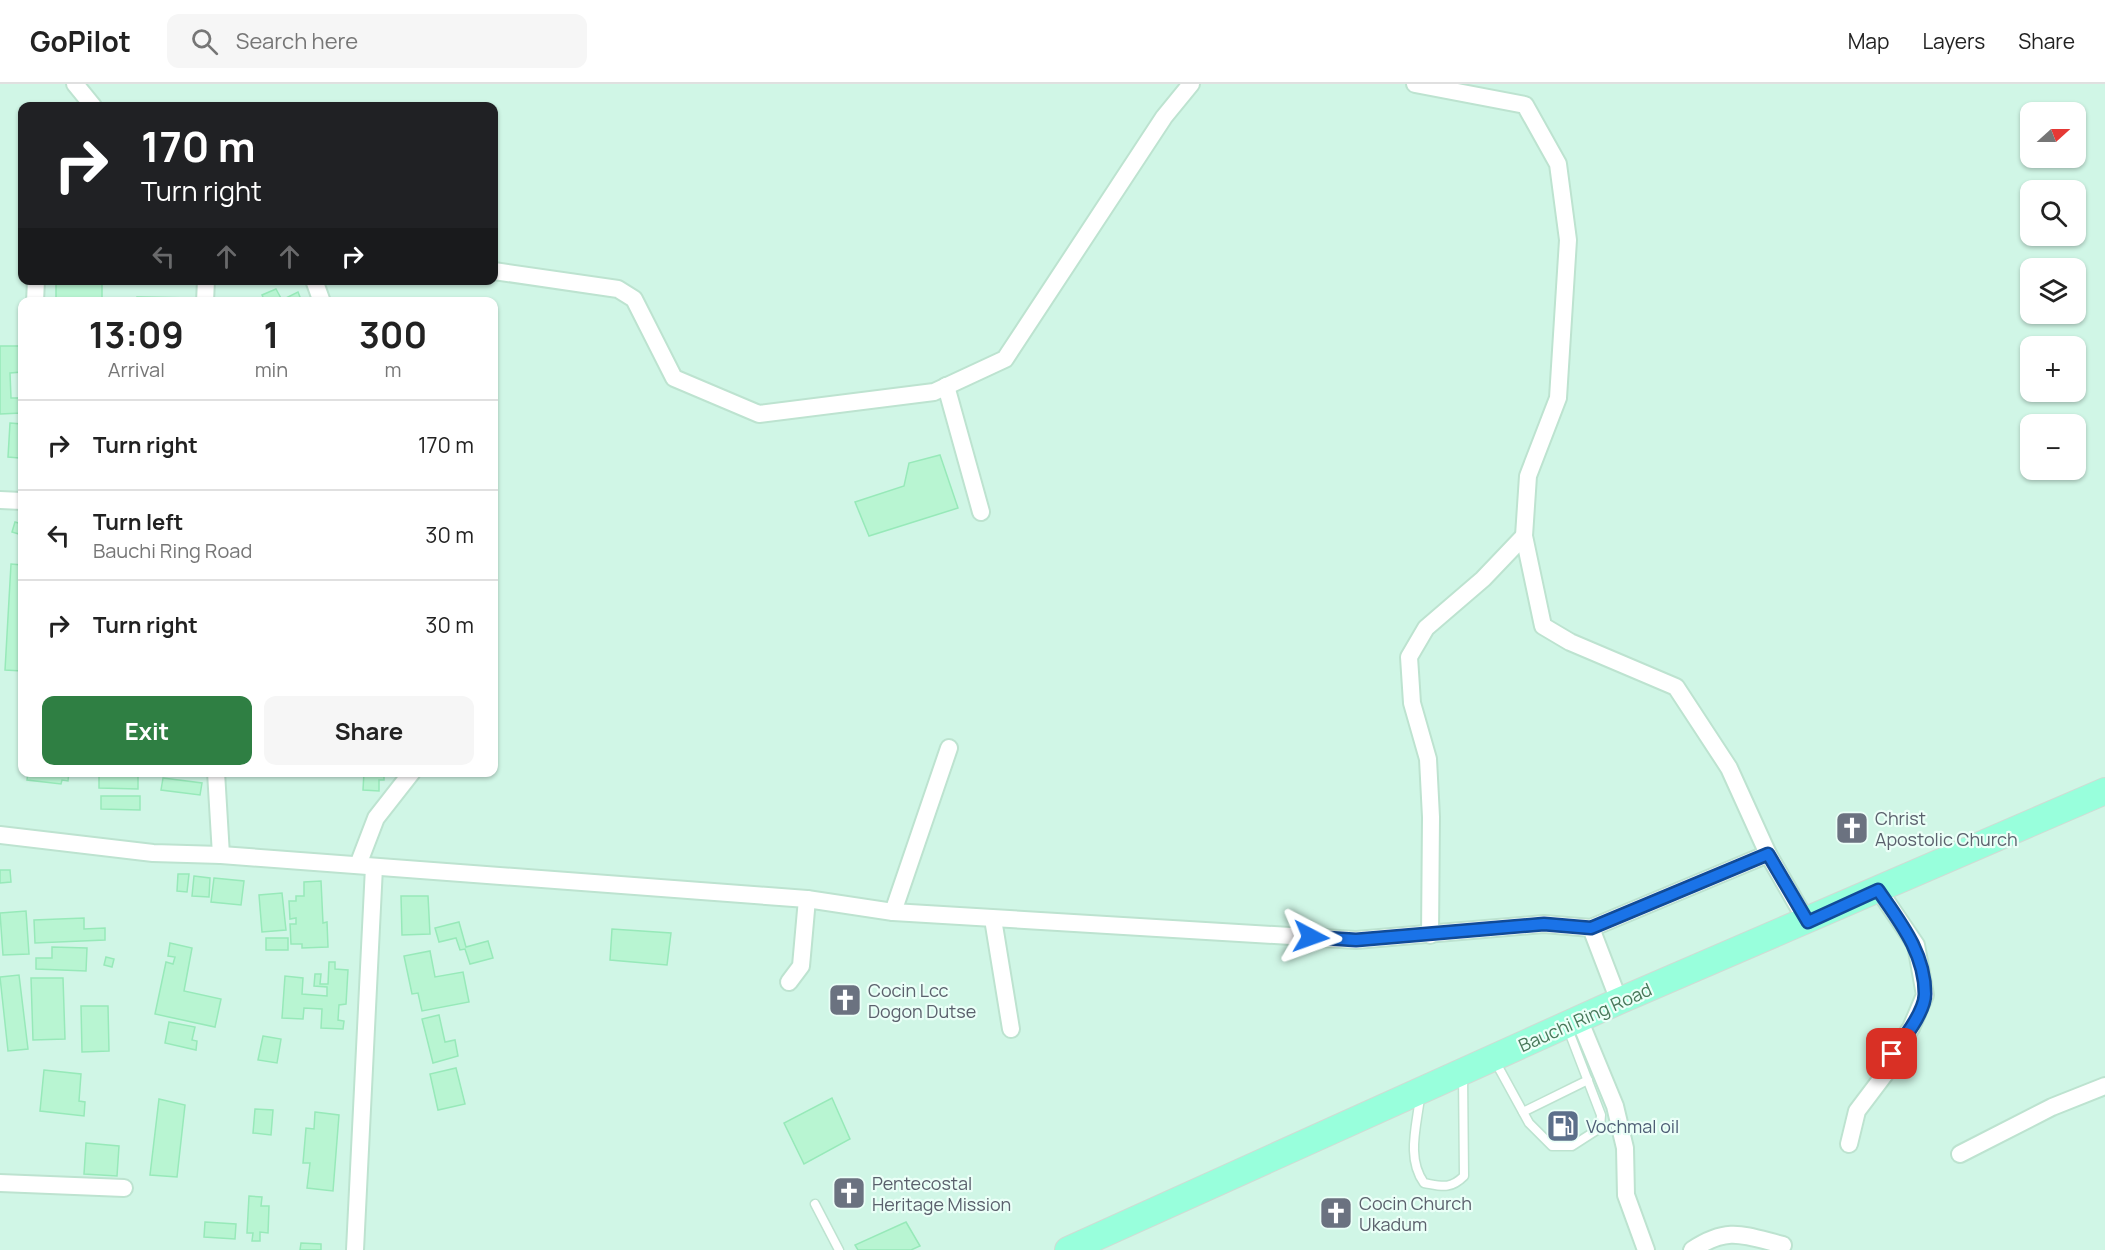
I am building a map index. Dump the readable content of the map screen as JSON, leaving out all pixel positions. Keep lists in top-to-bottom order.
{
  "streets": {
    "main road": ["Bauchi Ring Road"]
  },
  "places": {
    "church": [
      "Christ Apostolic Church",
      "Cocin Lcc Dogon Dutse",
      "Pentecostal Heritage Mission",
      "Cocin Church Ukadum"
    ],
    "fuel station": ["Vochmal oil"]
  },
  "north": "right",
  "page": {
    "header": "GoPilot",
    "search": "Search here",
    "nav": ["Map", "Layers", "Share"],
    "map_buttons": ["+", "−"],
    "turn": ["170 m", "Turn right"],
    "eta": [
      "13:09",
      "Arrival",
      "1",
      "min",
      "300",
      "m"
    ],
    "list": [
      {
        "name": "Turn right",
        "value": "170 m"
      },
      {
        "name": "Turn left",
        "note": "Bauchi Ring Road",
        "value": "30 m"
      },
      {
        "name": "Turn right",
        "value": "30 m"
      }
    ],
    "buttons": ["Exit", "Share"]
  }
}
